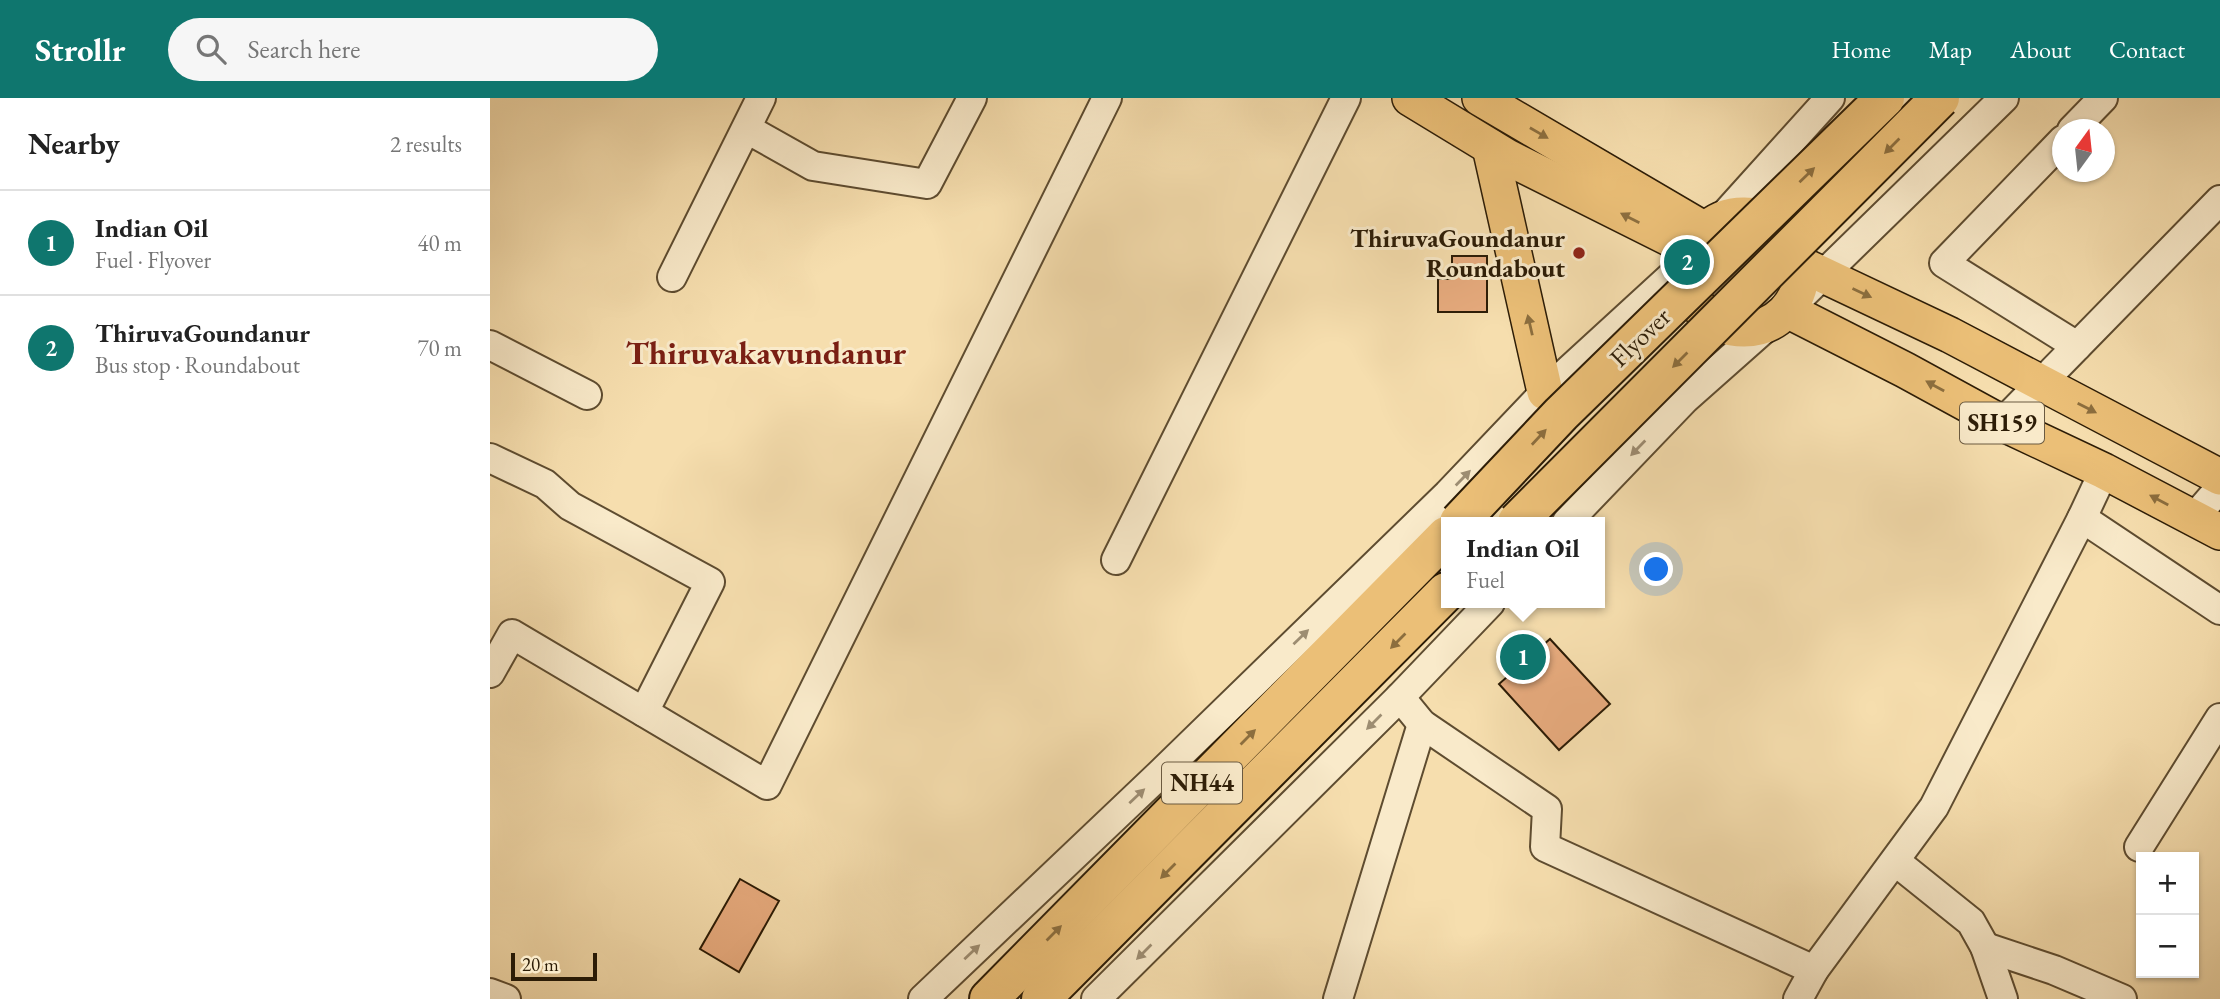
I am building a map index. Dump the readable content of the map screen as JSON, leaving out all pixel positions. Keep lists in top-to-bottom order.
{
  "streets": {
    "highway": ["Flyover", "NH44"],
    "main road": ["SH159"]
  },
  "districts": ["Thiruvakavundanur"],
  "places": ["ThiruvaGoundanur Roundabout"],
  "scale_bar": "20 m",
  "north": "top",
  "page": {
    "header": "Strollr",
    "search": "Search here",
    "nav": [
      "Home",
      "Map",
      "About",
      "Contact"
    ],
    "heading": ["Nearby", "2 results"],
    "list": [
      {
        "mark": "1",
        "name": "Indian Oil",
        "note": "Fuel · Flyover",
        "value": "40 m"
      },
      {
        "mark": "2",
        "name": "ThiruvaGoundanur",
        "note": "Bus stop · Roundabout",
        "value": "70 m"
      }
    ],
    "pins": ["2", "1"],
    "popup": ["Indian Oil", "Fuel"],
    "map_buttons": ["+", "−"],
    "scale": "20 m"
  }
}
